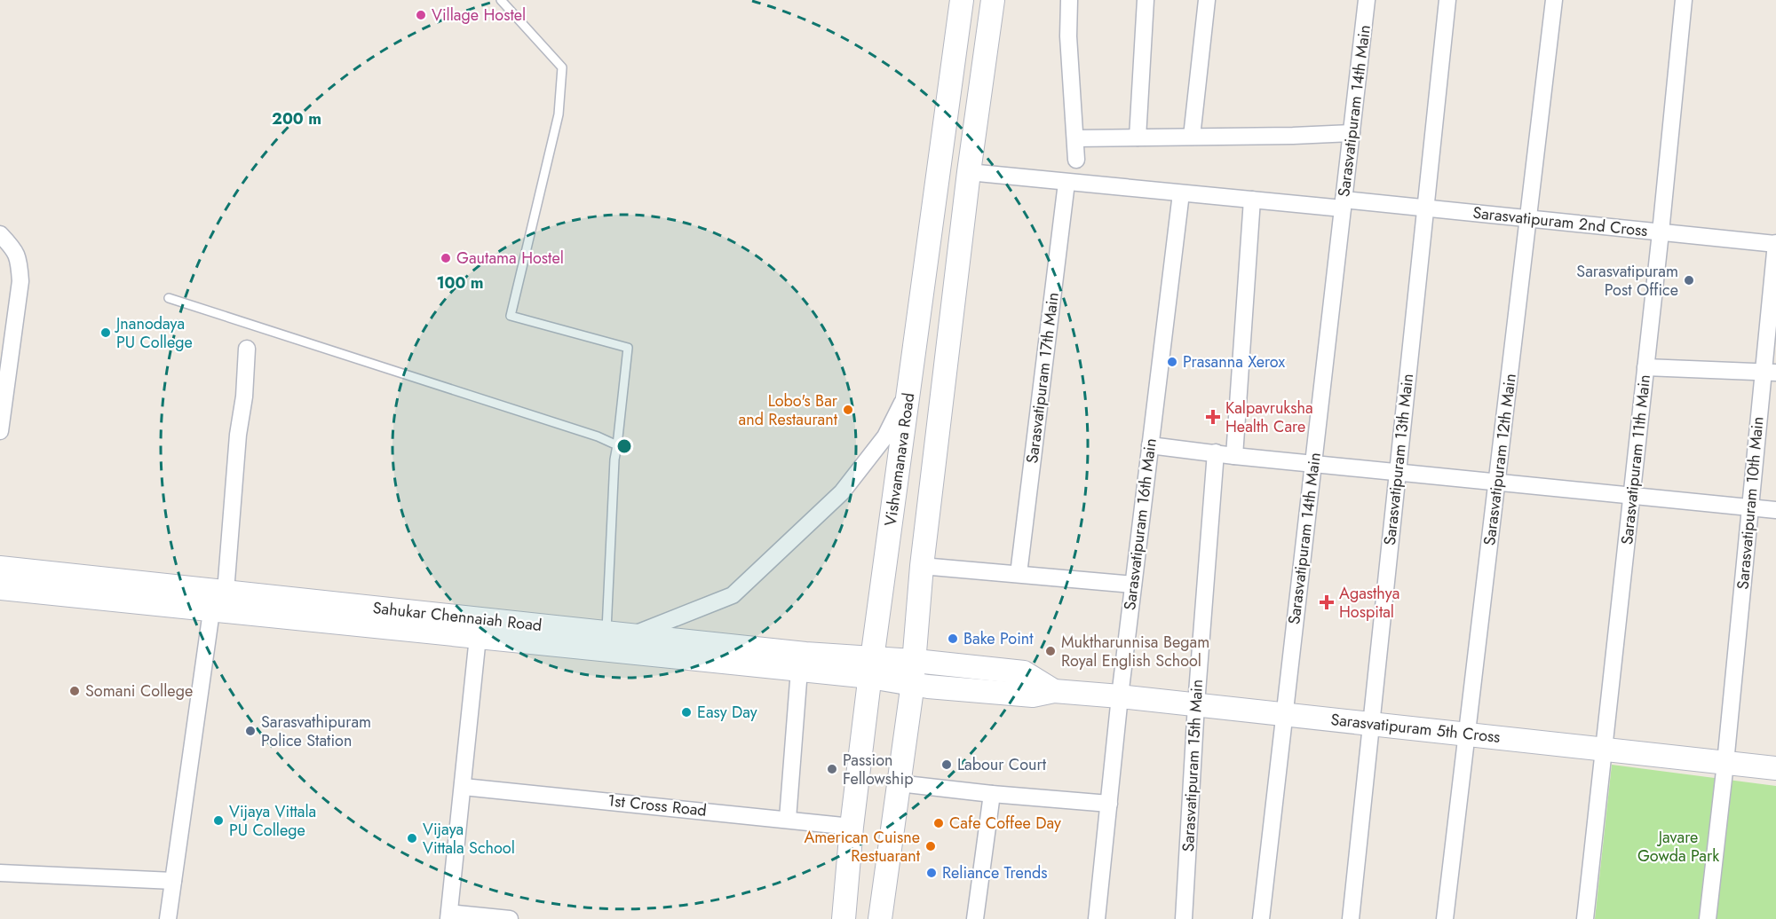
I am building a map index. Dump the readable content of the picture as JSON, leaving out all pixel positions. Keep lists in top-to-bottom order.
{
  "streets": {
    "street": [
      "Sarasvatipuram 14th Main",
      "Sarasvatipuram 2nd Cross",
      "Sarasvatipuram 17th Main",
      "Vishvamanava Road",
      "Sarasvatipuram 13th Main",
      "Sarasvatipuram 12th Main",
      "Sarasvatipuram 11th Main",
      "Sarasvatipuram 10th Main",
      "Sarasvatipuram 16th Main",
      "Sahukar Chennaiah Road",
      "Sarasvatipuram 5th Cross",
      "Sarasvatipuram 15th Main",
      "1st Cross Road"
    ]
  },
  "crossings": [
    ["Sarasvatipuram 14th Main", "Sarasvatipuram 2nd Cross"],
    ["Sarasvatipuram 14th Main", "Sarasvatipuram 5th Cross"],
    ["Sarasvatipuram 2nd Cross", "Sarasvatipuram 17th Main"],
    ["Sarasvatipuram 2nd Cross", "Vishvamanava Road"],
    ["Sarasvatipuram 2nd Cross", "Sarasvatipuram 13th Main"],
    ["Sarasvatipuram 2nd Cross", "Sarasvatipuram 12th Main"],
    ["Sarasvatipuram 2nd Cross", "Sarasvatipuram 11th Main"],
    ["Sarasvatipuram 2nd Cross", "Sarasvatipuram 10th Main"],
    ["Sarasvatipuram 2nd Cross", "Sarasvatipuram 16th Main"],
    ["Vishvamanava Road", "Sahukar Chennaiah Road"],
    ["Vishvamanava Road", "Sarasvatipuram 5th Cross"],
    ["Vishvamanava Road", "1st Cross Road"],
    ["Sarasvatipuram 13th Main", "Sarasvatipuram 5th Cross"],
    ["Sarasvatipuram 12th Main", "Sarasvatipuram 5th Cross"],
    ["Sarasvatipuram 11th Main", "Sarasvatipuram 5th Cross"],
    ["Sarasvatipuram 10th Main", "Sarasvatipuram 5th Cross"],
    ["Sarasvatipuram 16th Main", "Sarasvatipuram 5th Cross"],
    ["Sahukar Chennaiah Road", "Sarasvatipuram 5th Cross"],
    ["Sarasvatipuram 5th Cross", "Sarasvatipuram 15th Main"]
  ],
  "parks": ["Javare Gowda Park"],
  "places": {
    "other": [
      "Village Hostel",
      "Gautama Hostel",
      "Sarasvatipuram Post Office",
      "Jnanodaya PU College",
      "Prasanna Xerox",
      "Lobo's Bar and Restaurant",
      "Bake Point",
      "Muktharunnisa Begam Royal English School",
      "Somani College",
      "Easy Day",
      "Sarasvathipuram Police Station",
      "Labour Court",
      "Passion Fellowship",
      "Vijaya Vittala PU College",
      "Cafe Coffee Day",
      "Vijaya Vittala School",
      "American Cuisne Restuarant",
      "Reliance Trends"
    ],
    "health": ["Kalpavruksha Health Care", "Agasthya Hospital"]
  },
  "rings": ["200 m", "100 m"]
}
